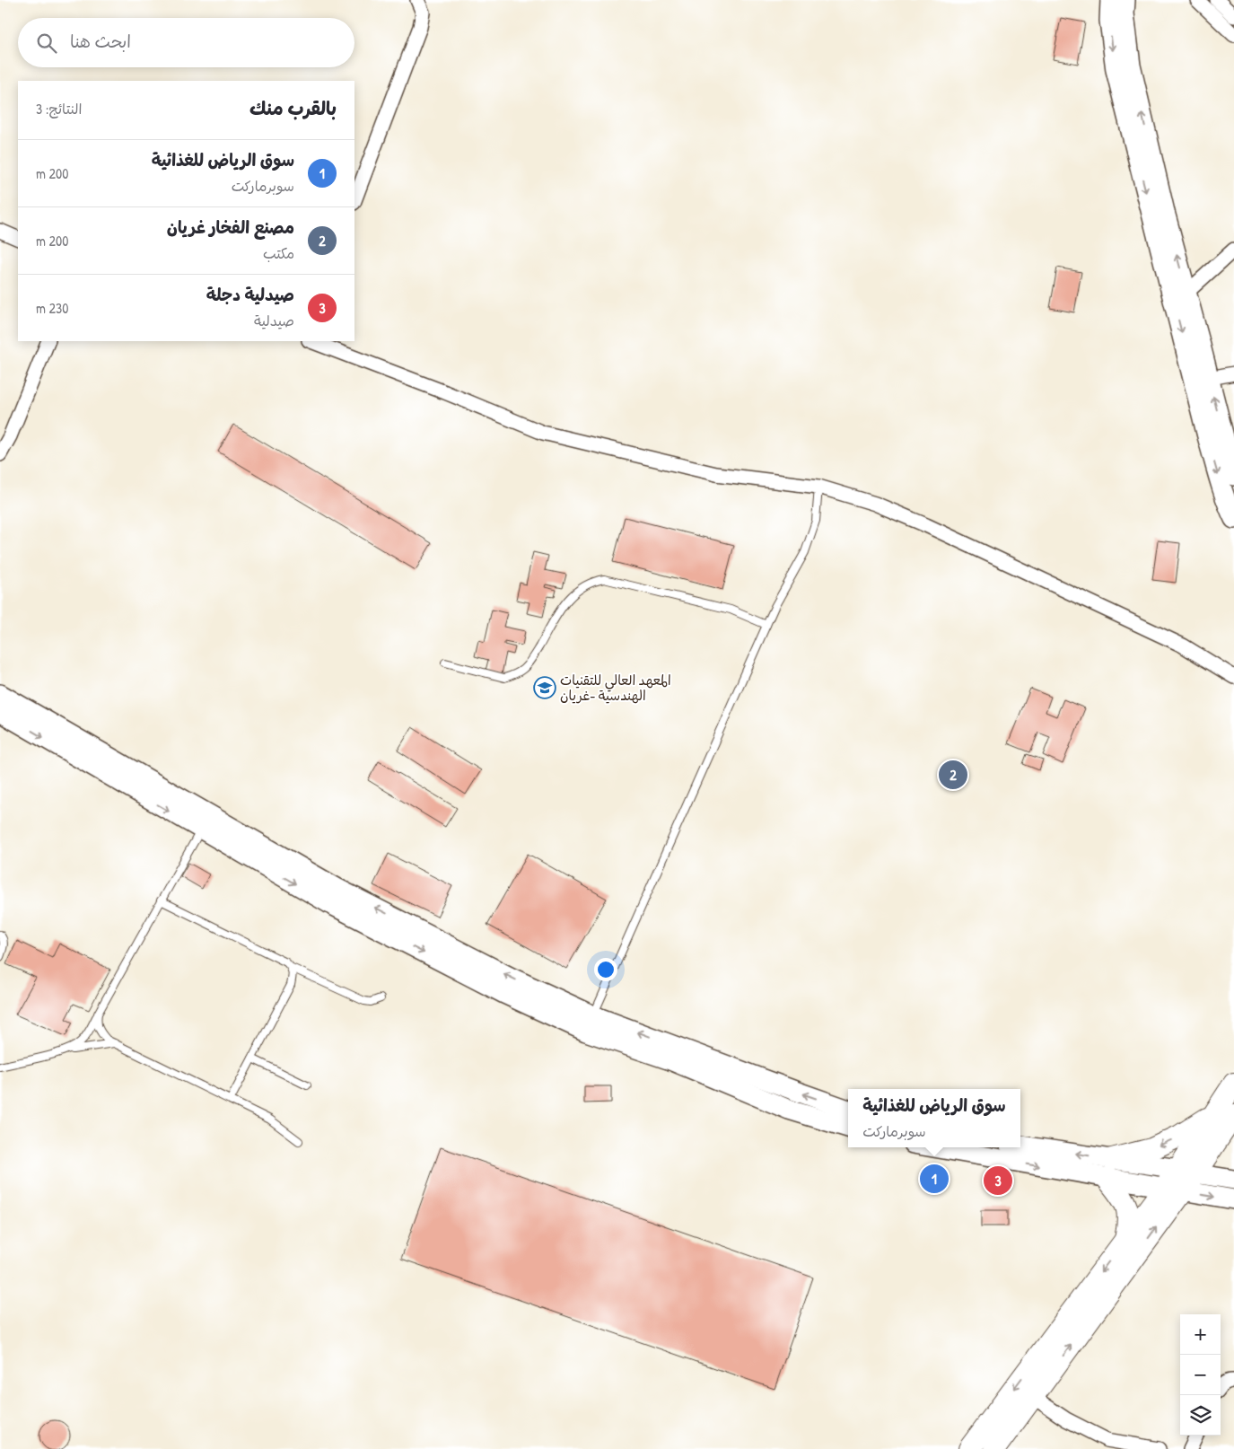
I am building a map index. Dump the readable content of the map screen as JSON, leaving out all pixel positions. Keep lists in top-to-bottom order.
{
  "places": {
    "school or university": ["المعهد العالي للتقنيات الهندسية -غريان"]
  },
  "page": {
    "search": "ابحث هنا",
    "heading": ["بالقرب منك", "النتائج: 3"],
    "list": [
      {
        "mark": "1",
        "name": "سوق الرياض للغذائية",
        "note": "سوبرماركت",
        "value": "200 m"
      },
      {
        "mark": "2",
        "name": "مصنع الفخار غريان",
        "note": "مكتب",
        "value": "200 m"
      },
      {
        "mark": "3",
        "name": "صيدلية دجلة",
        "note": "صيدلية",
        "value": "230 m"
      }
    ],
    "pins": ["2", "1", "3"],
    "popup": ["سوق الرياض للغذائية", "سوبرماركت"],
    "map_buttons": ["+", "−"]
  }
}
